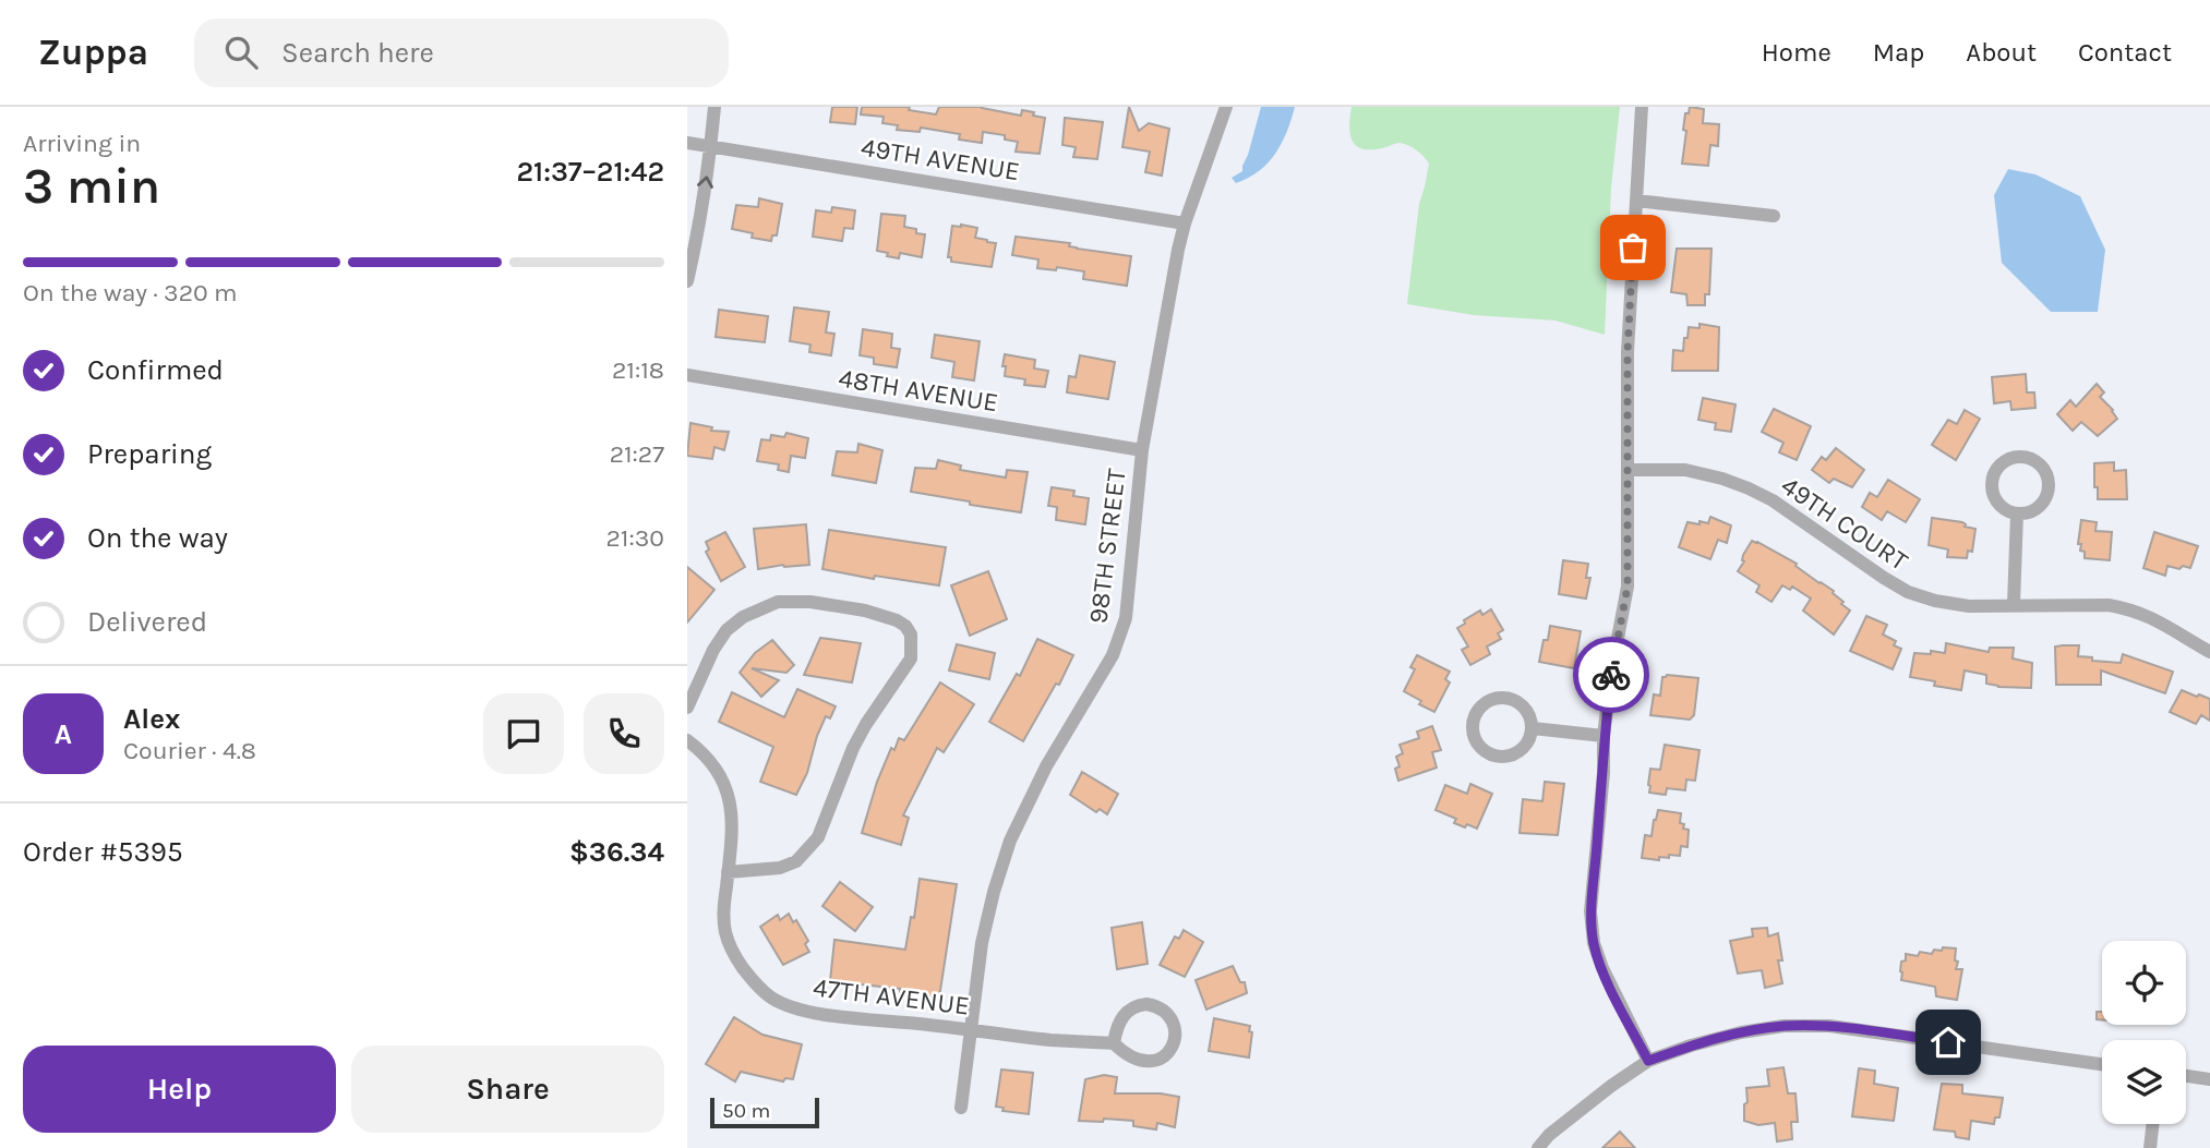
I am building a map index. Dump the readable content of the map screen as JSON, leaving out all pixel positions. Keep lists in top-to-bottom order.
{
  "streets": {
    "street": [
      "49TH AVENUE",
      "48TH AVENUE",
      "49TH COURT",
      "98TH STREET",
      "47TH AVENUE"
    ]
  },
  "crossings": [
    ["49TH AVENUE", "98TH STREET"],
    ["48TH AVENUE", "98TH STREET"],
    ["98TH STREET", "47TH AVENUE"]
  ],
  "scale_bar": "50 m",
  "page": {
    "header": "Zuppa",
    "search": "Search here",
    "nav": [
      "Home",
      "Map",
      "About",
      "Contact"
    ],
    "heading": ["3 min", "Arriving in", "21:37–21:42"],
    "panel": [
      "Alex",
      "Courier · 4.8",
      "Order #5395",
      "$36.34"
    ],
    "bar": "On the way · 320 m",
    "list": [
      ["Confirmed", "21:18"],
      ["Preparing", "21:27"],
      ["On the way", "21:30"],
      "Delivered"
    ],
    "round": "A",
    "buttons": ["Help", "Share"],
    "scale": "50 m"
  }
}
